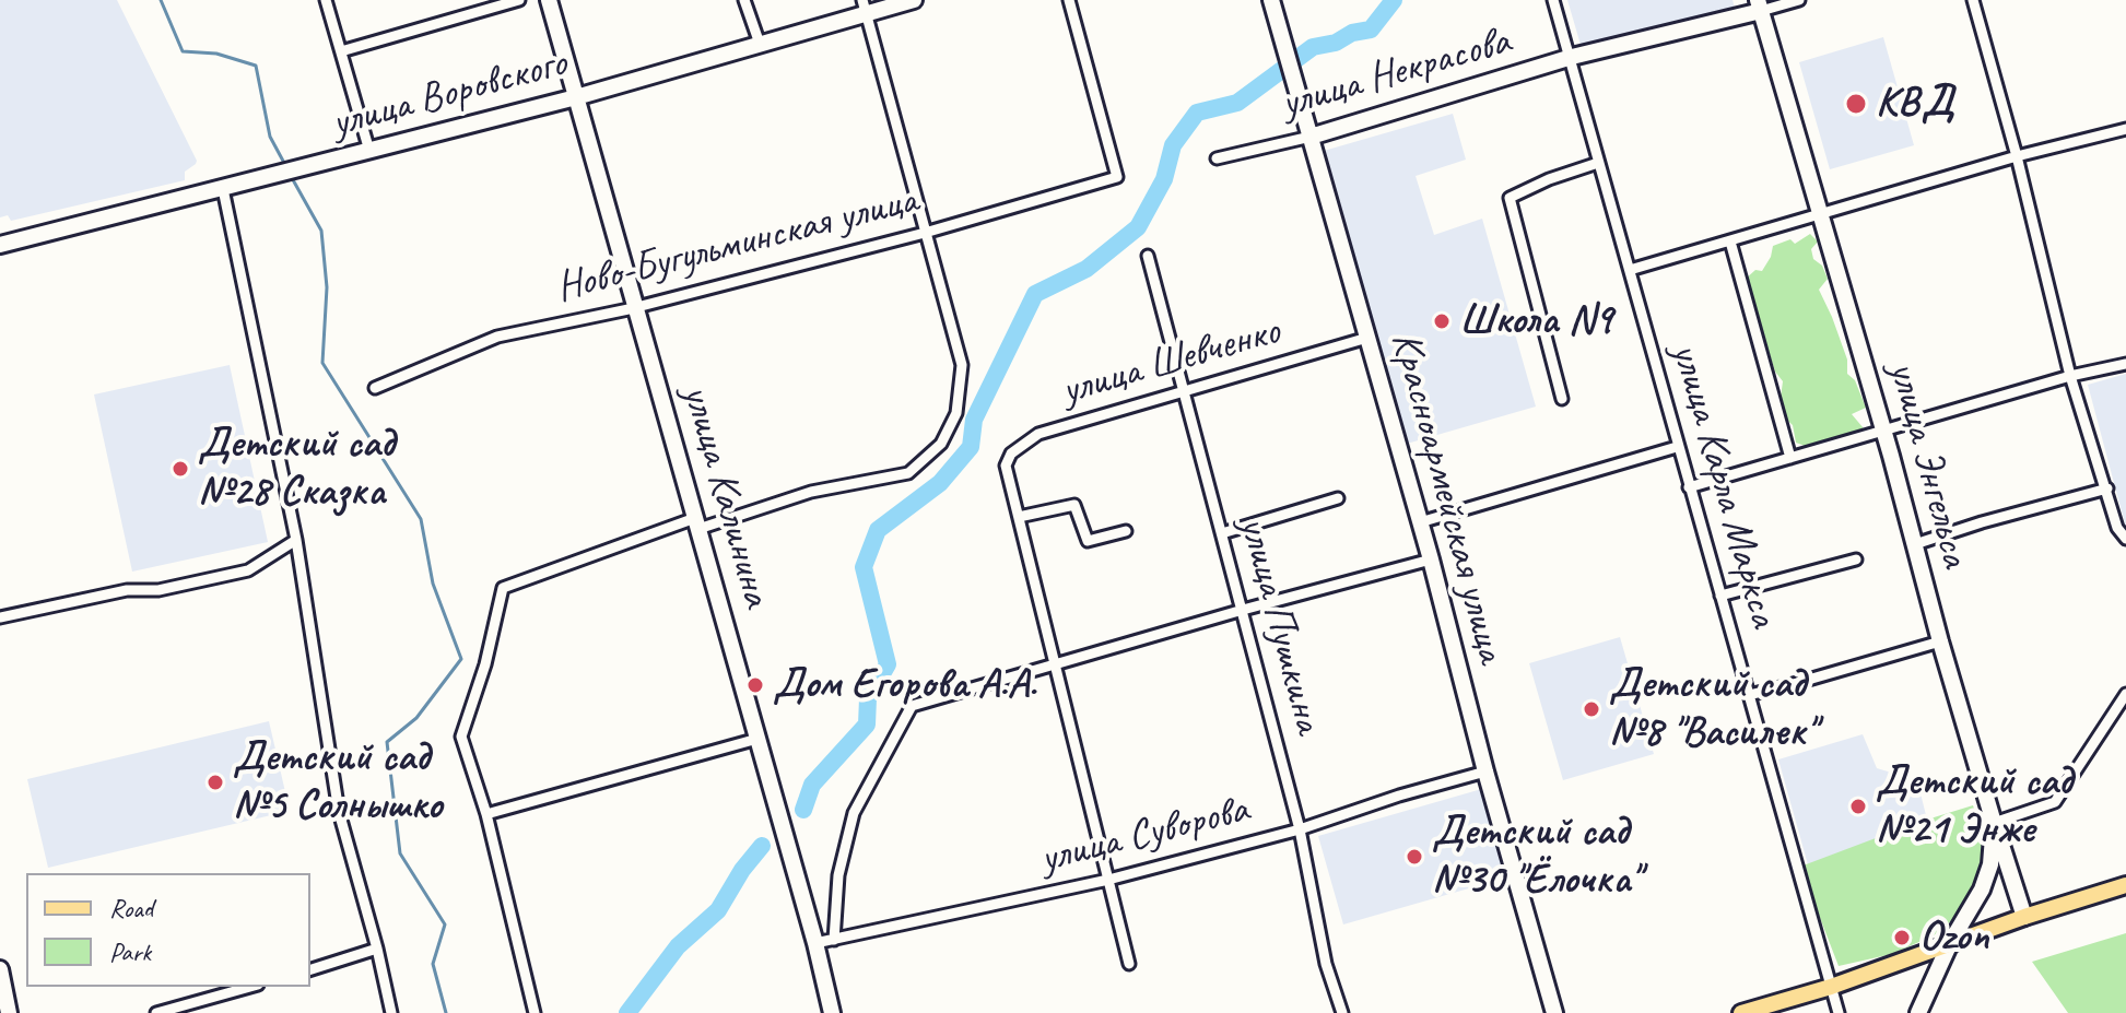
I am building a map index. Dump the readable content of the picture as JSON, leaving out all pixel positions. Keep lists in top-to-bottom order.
{
  "streets": {
    "street": [
      "улица Некрасова",
      "улица Воровского",
      "Ново-Бугульминская улица",
      "улица Шевченко",
      "улица Энгельса",
      "улица Карла Маркса",
      "улица Калинина",
      "Красноармейская улица",
      "улица Пушкина",
      "улица Суворова"
    ]
  },
  "crossings": [
    ["улица Некрасова", "улица Энгельса"],
    ["улица Некрасова", "улица Карла Маркса"],
    ["улица Некрасова", "Красноармейская улица"],
    ["улица Воровского", "улица Калинина"],
    ["Ново-Бугульминская улица", "улица Калинина"],
    ["улица Шевченко", "Красноармейская улица"],
    ["улица Шевченко", "улица Пушкина"],
    ["улица Калинина", "улица Суворова"],
    ["Красноармейская улица", "улица Суворова"],
    ["улица Пушкина", "улица Суворова"]
  ],
  "places": [
    "КВД",
    "Школа N9",
    "Детский сад №28 Сказка",
    "Дом Егорова А.А.",
    "Детский сад №8 \"Василек\"",
    "Детский сад №5 Солнышко",
    "Детский сад №21 Энже",
    "Детский сад №30 \"Ёлочка\"",
    "Ozon"
  ],
  "legend": ["Road", "Park"]
}
